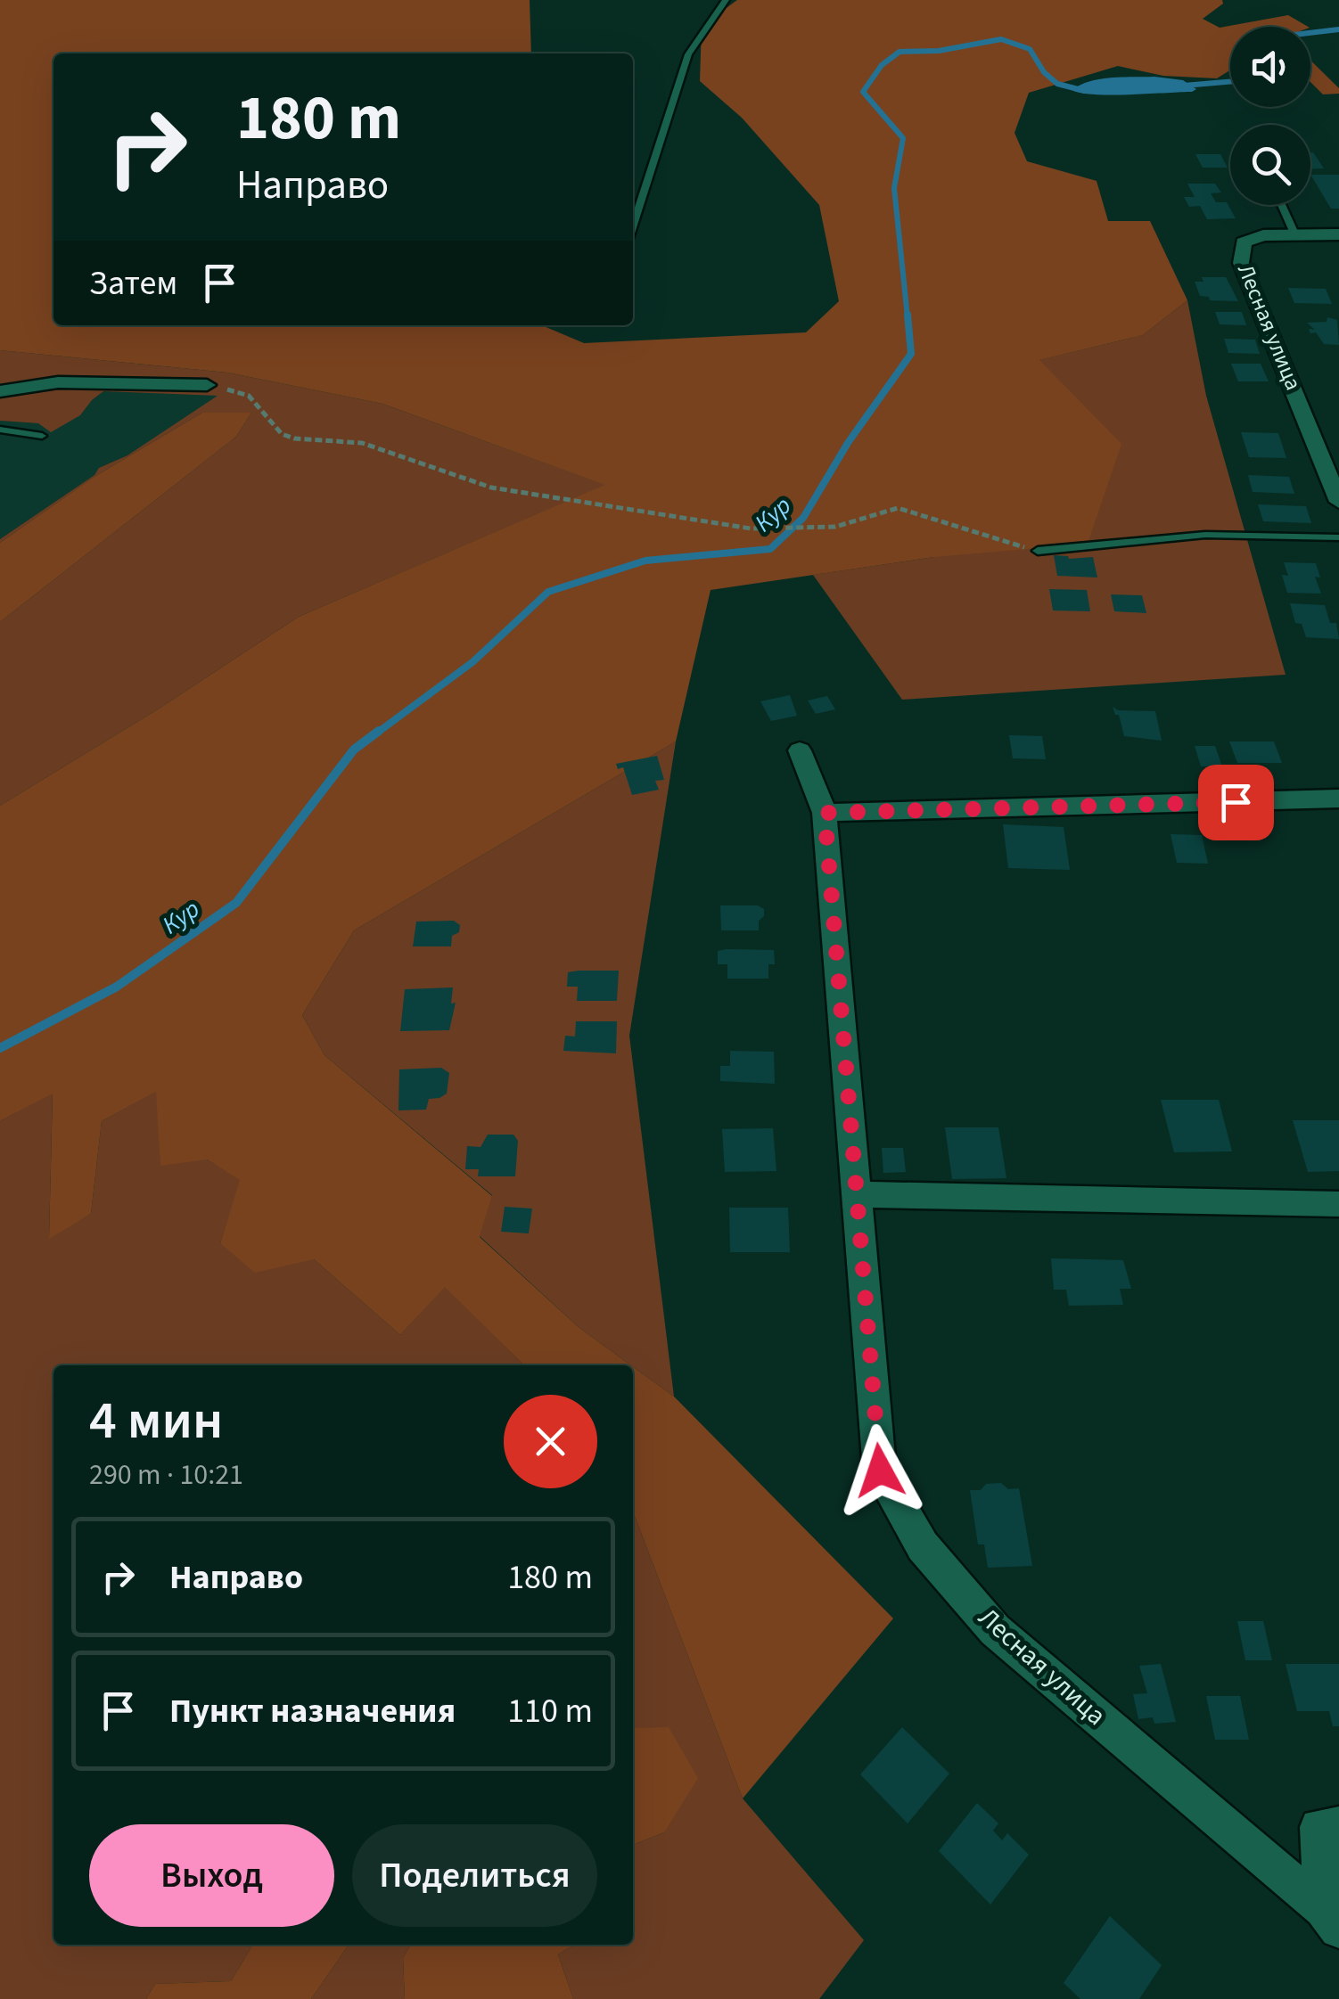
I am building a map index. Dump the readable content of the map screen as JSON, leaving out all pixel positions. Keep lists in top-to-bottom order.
{
  "streets": {
    "street": ["Лесная улица"]
  },
  "water": ["Кур"],
  "page": {
    "turn": ["180 m", "Направо"],
    "then": "Затем",
    "heading": ["4 мин", "290 m · 10:21"],
    "list": [
      {
        "name": "Направо",
        "value": "180 m"
      },
      {
        "name": "Пункт назначения",
        "value": "110 m"
      }
    ],
    "buttons": ["Выход", "Поделиться"]
  }
}
